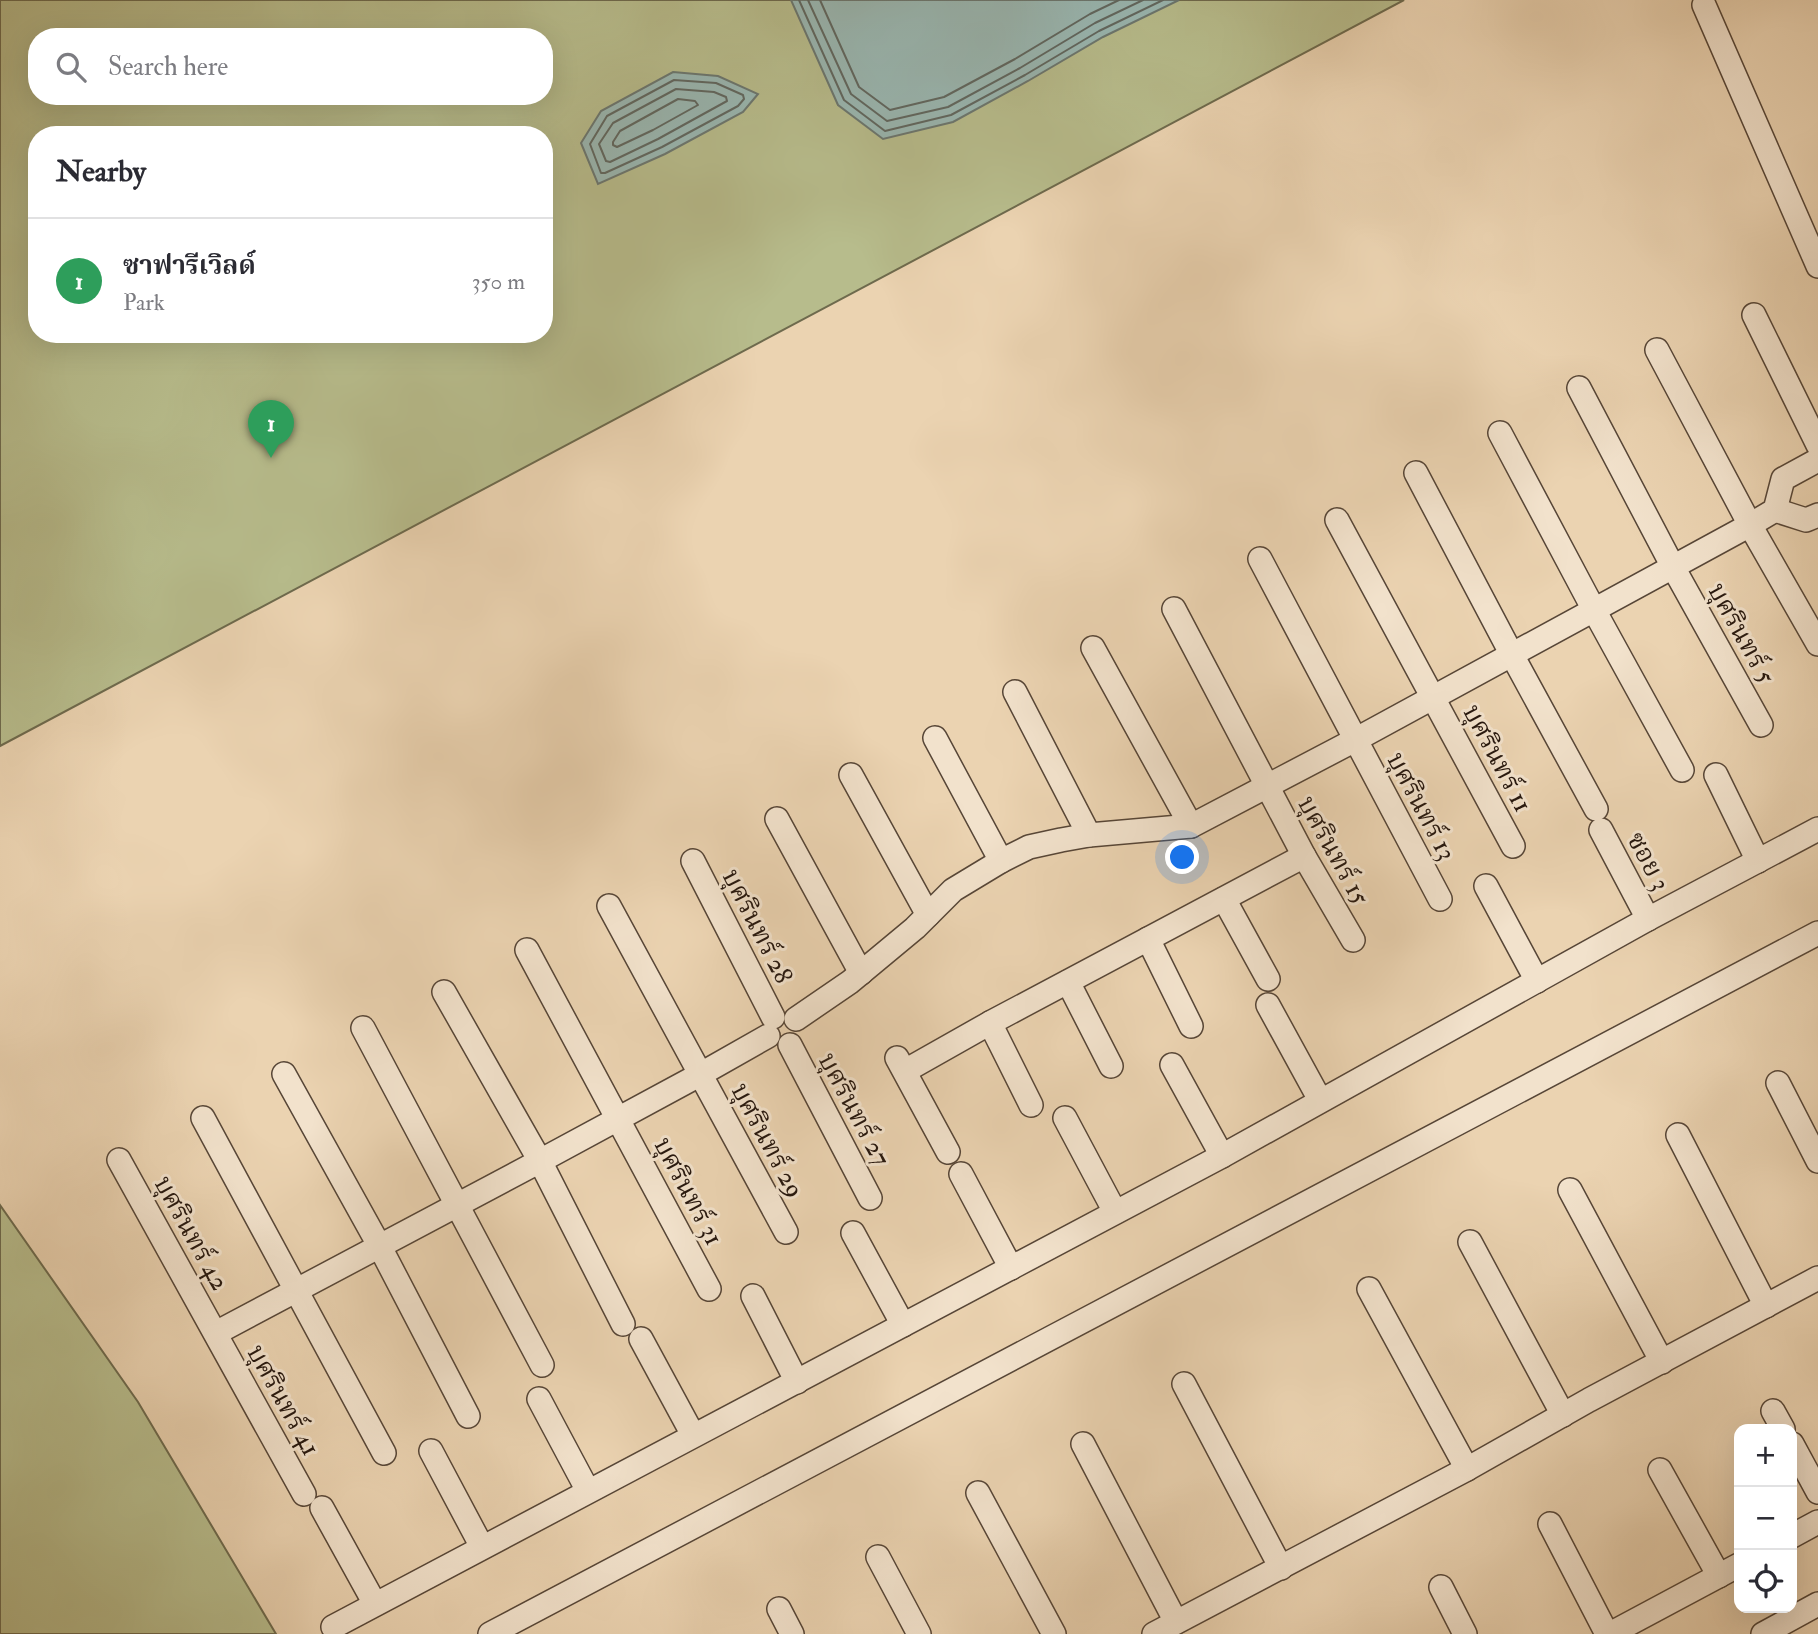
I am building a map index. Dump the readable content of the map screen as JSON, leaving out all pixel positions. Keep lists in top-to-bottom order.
{
  "streets": {
    "street": [
      "บุศรินทร์ 5",
      "บุศรินทร์ 11",
      "บุศรินทร์ 13",
      "บุศรินทร์ 15",
      "ซอย 3",
      "บุศรินทร์ 28",
      "บุศรินทร์ 27",
      "บุศรินทร์ 29",
      "บุศรินทร์ 31",
      "บุศรินทร์ 42",
      "บุศรินทร์ 41"
    ]
  },
  "crossings": [
    ["บุศรินทร์ 28", "บุศรินทร์ 27"],
    ["บุศรินทร์ 42", "บุศรินทร์ 41"]
  ],
  "page": {
    "search": "Search here",
    "heading": "Nearby",
    "list": [
      {
        "mark": "1",
        "name": "ซาฟารีเวิลด์",
        "note": "Park",
        "value": "350 m"
      }
    ],
    "pins": "1",
    "map_buttons": ["+", "−"]
  }
}
